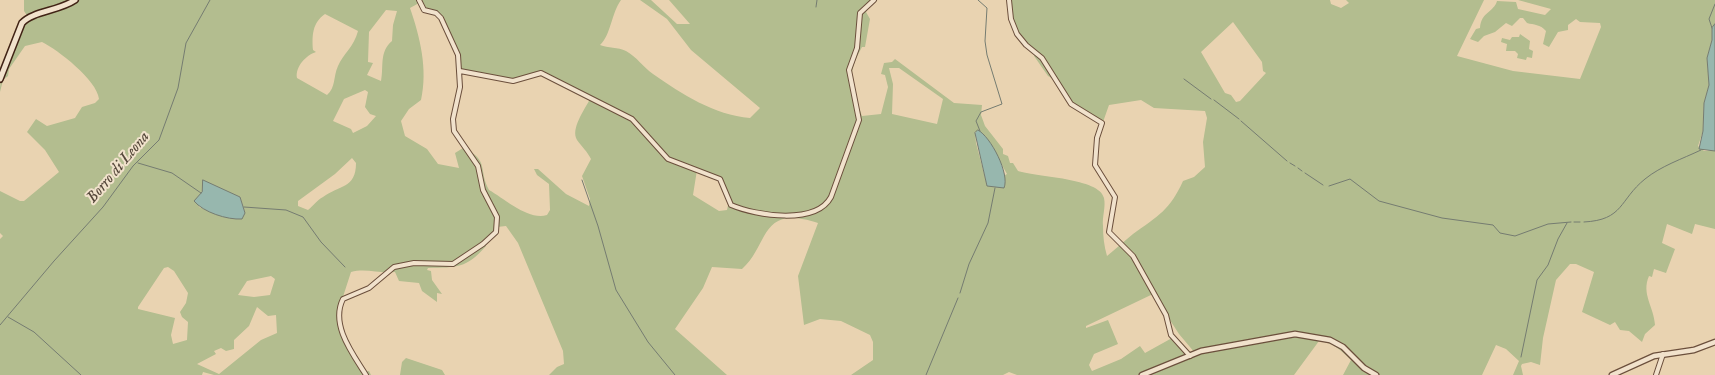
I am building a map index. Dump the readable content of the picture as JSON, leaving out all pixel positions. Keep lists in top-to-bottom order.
{
  "water": ["Borro di Leona"]
}
